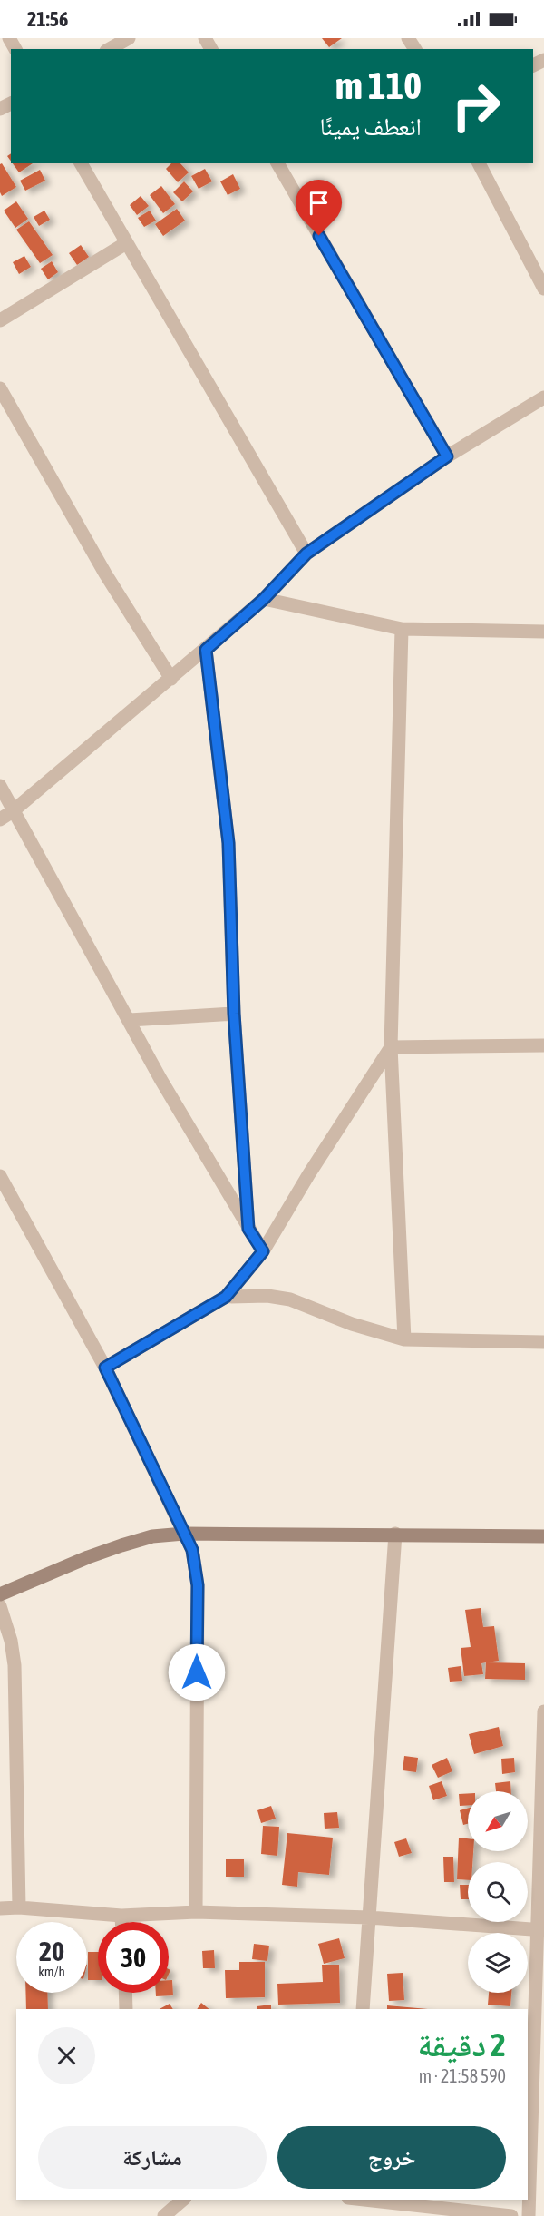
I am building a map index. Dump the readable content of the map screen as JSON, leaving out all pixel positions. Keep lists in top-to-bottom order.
{
  "north": "bottom left",
  "page": {
    "status": "21:56",
    "turn": ["110 m", "انعطف يمينًا"],
    "speed": "20 km/h",
    "limit": "30",
    "heading": ["2 دقيقة", "590 m · 21:58"],
    "buttons": ["خروج", "مشاركة"]
  }
}
